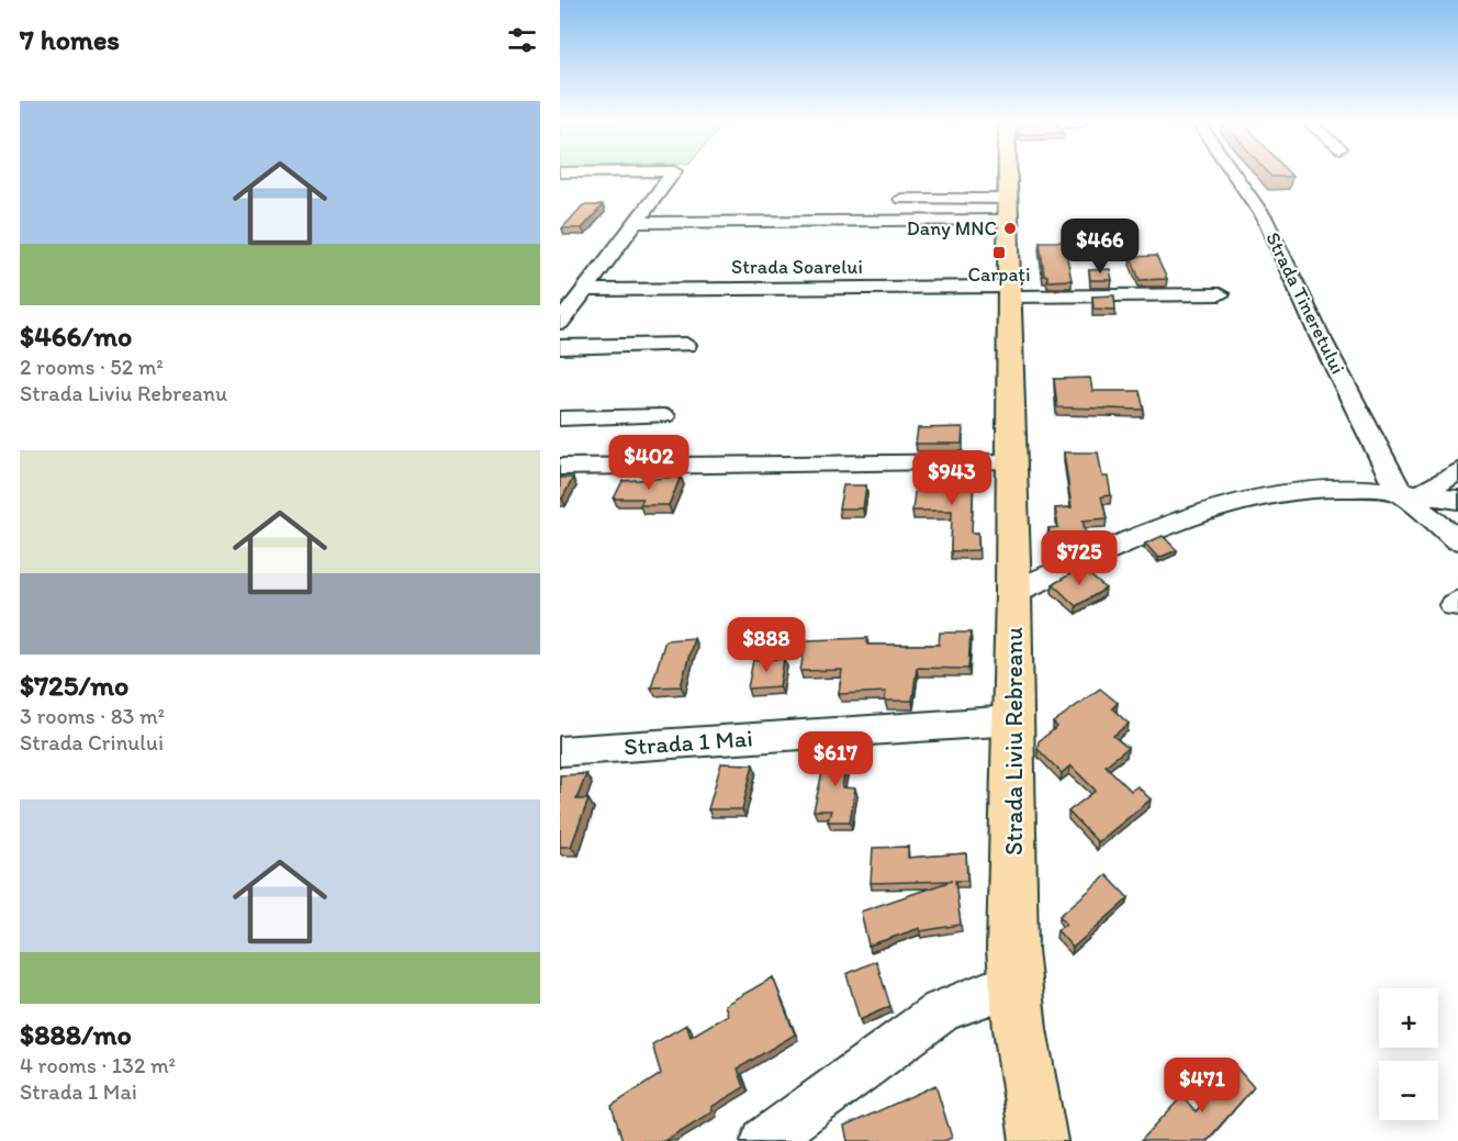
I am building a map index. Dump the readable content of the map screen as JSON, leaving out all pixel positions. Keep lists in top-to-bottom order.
{
  "streets": {
    "main road": ["Strada Liviu Rebreanu"],
    "street": ["Strada Soarelui", "Strada Tineretului", "Strada 1 Mai"]
  },
  "crossings": [
    ["Strada Soarelui", "Strada Liviu Rebreanu"],
    ["Strada Liviu Rebreanu", "Strada 1 Mai"]
  ],
  "places": {
    "other": ["Dany MNC"],
    "transit": ["Carpați"]
  },
  "page": {
    "heading": "7 homes",
    "list": [
      {
        "name": "$466/mo",
        "note": "2 rooms · 52 m² · Strada Liviu Rebreanu"
      },
      {
        "name": "$725/mo",
        "note": "3 rooms · 83 m² · Strada Crinului"
      },
      {
        "name": "$888/mo",
        "note": "4 rooms · 132 m² · Strada 1 Mai"
      }
    ],
    "price": [
      "$466",
      "$402",
      "$943",
      "$725",
      "$888",
      "$617",
      "$471"
    ],
    "map_buttons": ["+", "−"]
  }
}
